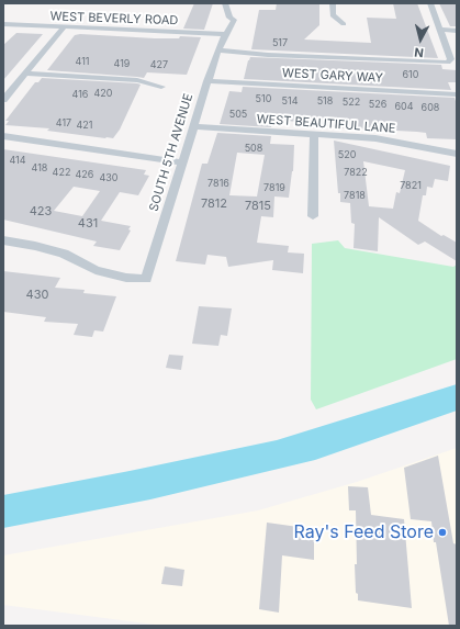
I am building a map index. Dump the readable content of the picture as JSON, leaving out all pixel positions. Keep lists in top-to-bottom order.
{
  "streets": {
    "street": [
      "WEST BEVERLY ROAD",
      "WEST GARY WAY",
      "WEST BEAUTIFUL LANE",
      "SOUTH 5TH AVENUE"
    ]
  },
  "crossings": [
    ["WEST BEVERLY ROAD", "SOUTH 5TH AVENUE"],
    ["WEST GARY WAY", "SOUTH 5TH AVENUE"],
    ["WEST BEAUTIFUL LANE", "SOUTH 5TH AVENUE"]
  ],
  "places": ["Ray's Feed Store"],
  "house_numbers": [
    "517",
    "411",
    "419",
    "427",
    "610",
    "420",
    "416",
    "510",
    "514",
    "518",
    "522",
    "526",
    "604",
    "608",
    "505",
    "417",
    "421",
    "508",
    "520",
    "414",
    "418",
    "422",
    "7822",
    "426",
    "430",
    "7816",
    "7821",
    "7819",
    "7818",
    "7812",
    "7815",
    "423",
    "431",
    "430"
  ],
  "north": "bottom"
}
